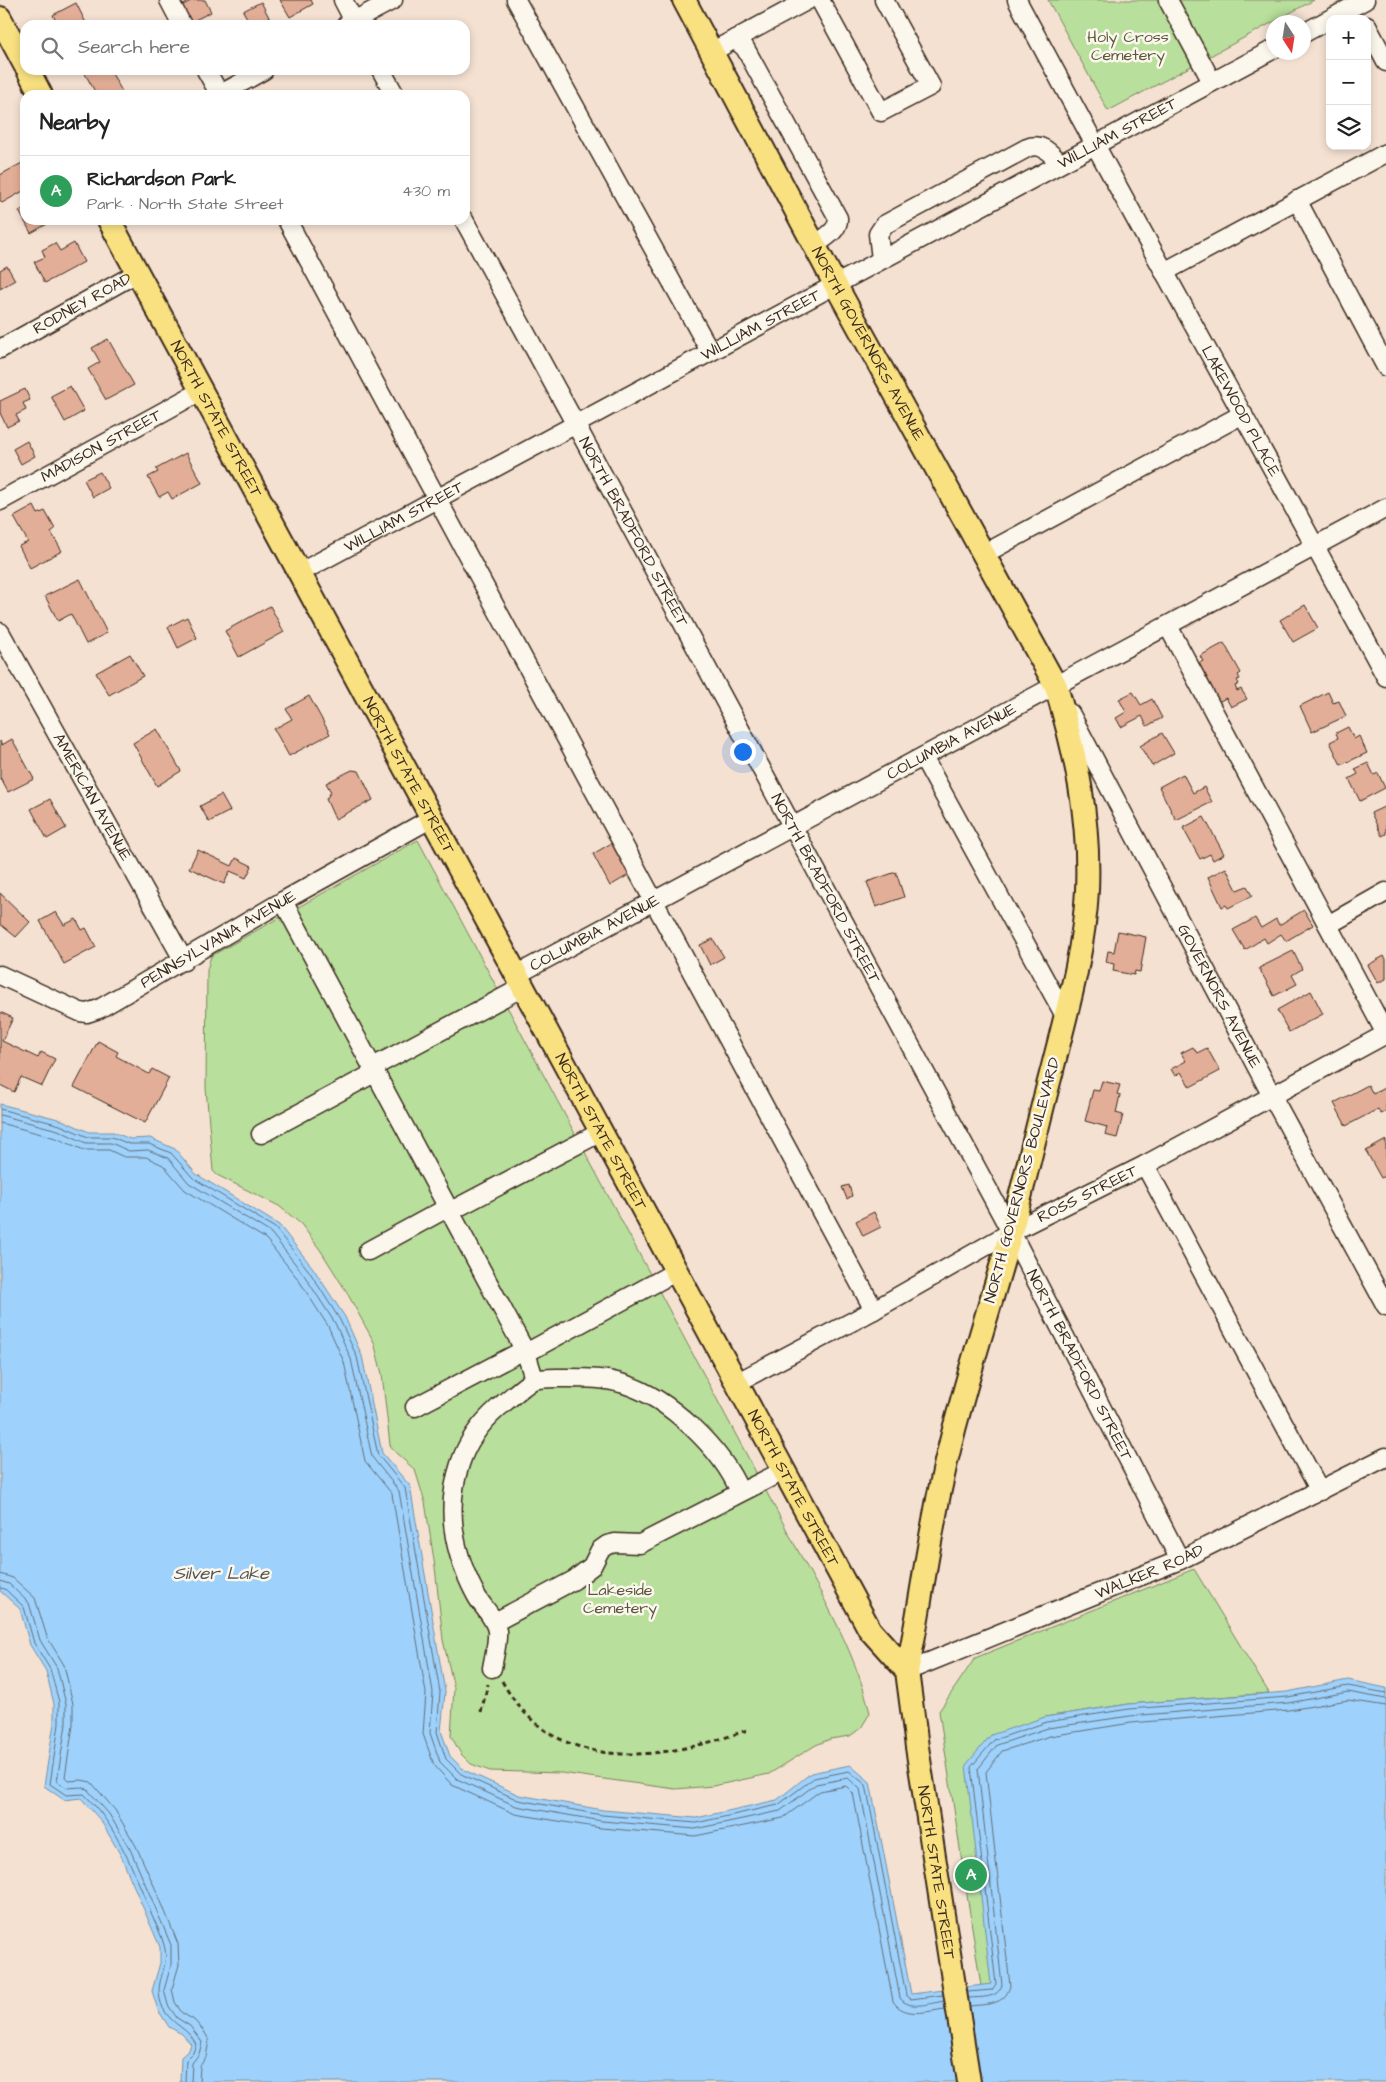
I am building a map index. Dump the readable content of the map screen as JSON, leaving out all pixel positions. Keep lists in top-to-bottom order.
{
  "streets": {
    "main road": ["NORTH GOVERNORS AVENUE", "NORTH STATE STREET", "NORTH GOVERNORS BOULEVARD"],
    "street": [
      "WILLIAM STREET",
      "RODNEY ROAD",
      "LAKEWOOD PLACE",
      "MADISON STREET",
      "NORTH BRADFORD STREET",
      "COLUMBIA AVENUE",
      "AMERICAN AVENUE",
      "PENNSYLVANIA AVENUE",
      "GOVERNORS AVENUE",
      "ROSS STREET",
      "WALKER ROAD"
    ]
  },
  "crossings": [
    ["WILLIAM STREET", "NORTH GOVERNORS AVENUE"],
    ["WILLIAM STREET", "LAKEWOOD PLACE"],
    ["WILLIAM STREET", "NORTH STATE STREET"],
    ["WILLIAM STREET", "NORTH BRADFORD STREET"],
    ["RODNEY ROAD", "NORTH STATE STREET"],
    ["NORTH GOVERNORS AVENUE", "COLUMBIA AVENUE"],
    ["NORTH GOVERNORS AVENUE", "GOVERNORS AVENUE"],
    ["NORTH GOVERNORS AVENUE", "NORTH GOVERNORS BOULEVARD"],
    ["LAKEWOOD PLACE", "COLUMBIA AVENUE"],
    ["NORTH STATE STREET", "MADISON STREET"],
    ["NORTH STATE STREET", "COLUMBIA AVENUE"],
    ["NORTH STATE STREET", "PENNSYLVANIA AVENUE"],
    ["NORTH STATE STREET", "NORTH GOVERNORS BOULEVARD"],
    ["NORTH STATE STREET", "ROSS STREET"],
    ["NORTH STATE STREET", "WALKER ROAD"],
    ["NORTH BRADFORD STREET", "COLUMBIA AVENUE"],
    ["NORTH BRADFORD STREET", "NORTH GOVERNORS BOULEVARD"],
    ["NORTH BRADFORD STREET", "ROSS STREET"],
    ["NORTH BRADFORD STREET", "WALKER ROAD"],
    ["COLUMBIA AVENUE", "GOVERNORS AVENUE"],
    ["COLUMBIA AVENUE", "NORTH GOVERNORS BOULEVARD"],
    ["AMERICAN AVENUE", "PENNSYLVANIA AVENUE"],
    ["GOVERNORS AVENUE", "NORTH GOVERNORS BOULEVARD"],
    ["GOVERNORS AVENUE", "ROSS STREET"],
    ["NORTH GOVERNORS BOULEVARD", "ROSS STREET"],
    ["NORTH GOVERNORS BOULEVARD", "WALKER ROAD"]
  ],
  "water": ["Silver Lake"],
  "parks": ["Holy Cross Cemetery", "Lakeside Cemetery"],
  "north": "bottom",
  "page": {
    "map_buttons": ["+", "−"],
    "search": "Search here",
    "heading": "Nearby",
    "list": [
      {
        "mark": "A",
        "name": "Richardson Park",
        "note": "Park · North State Street",
        "value": "430 m"
      }
    ],
    "pins": "A"
  }
}
